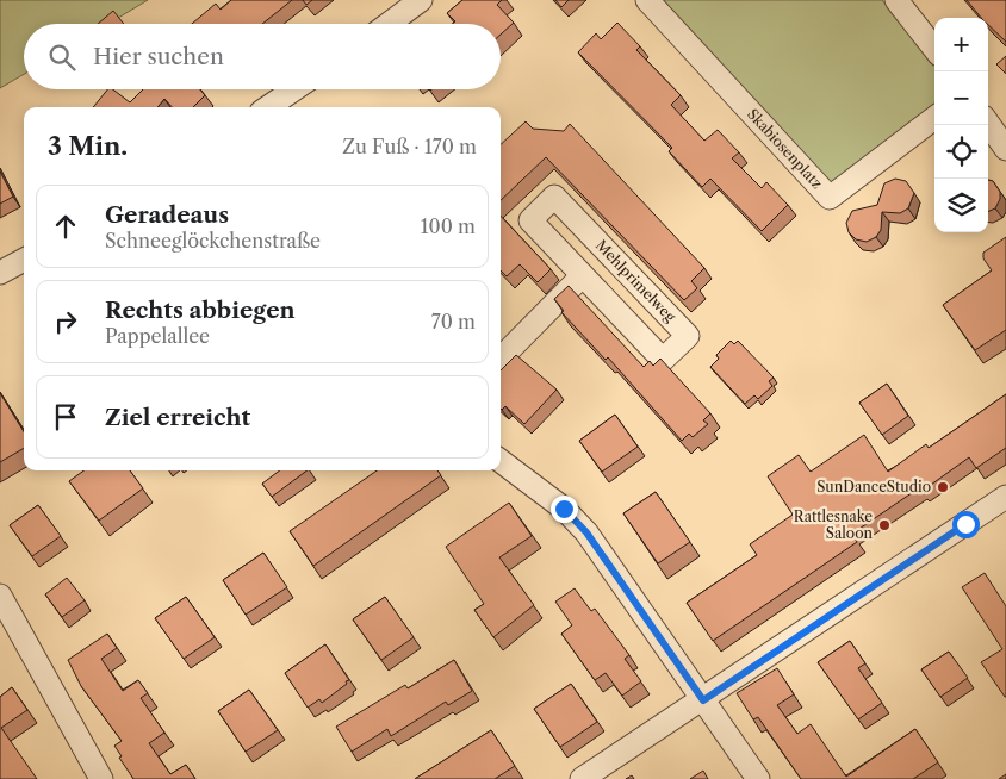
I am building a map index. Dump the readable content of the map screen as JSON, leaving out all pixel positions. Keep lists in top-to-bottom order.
{
  "streets": {
    "street": ["Skabiosenplatz", "Mehlprimelweg"]
  },
  "places": ["SunDanceStudio", "Rattlesnake Saloon"],
  "page": {
    "map_buttons": ["+", "−"],
    "search": "Hier suchen",
    "heading": ["3 Min.", "Zu Fuß · 170 m"],
    "list": [
      ["Geradeaus", "Schneeglöckchenstraße", "100 m"],
      ["Rechts abbiegen", "Pappelallee", "70 m"],
      "Ziel erreicht"
    ]
  }
}
